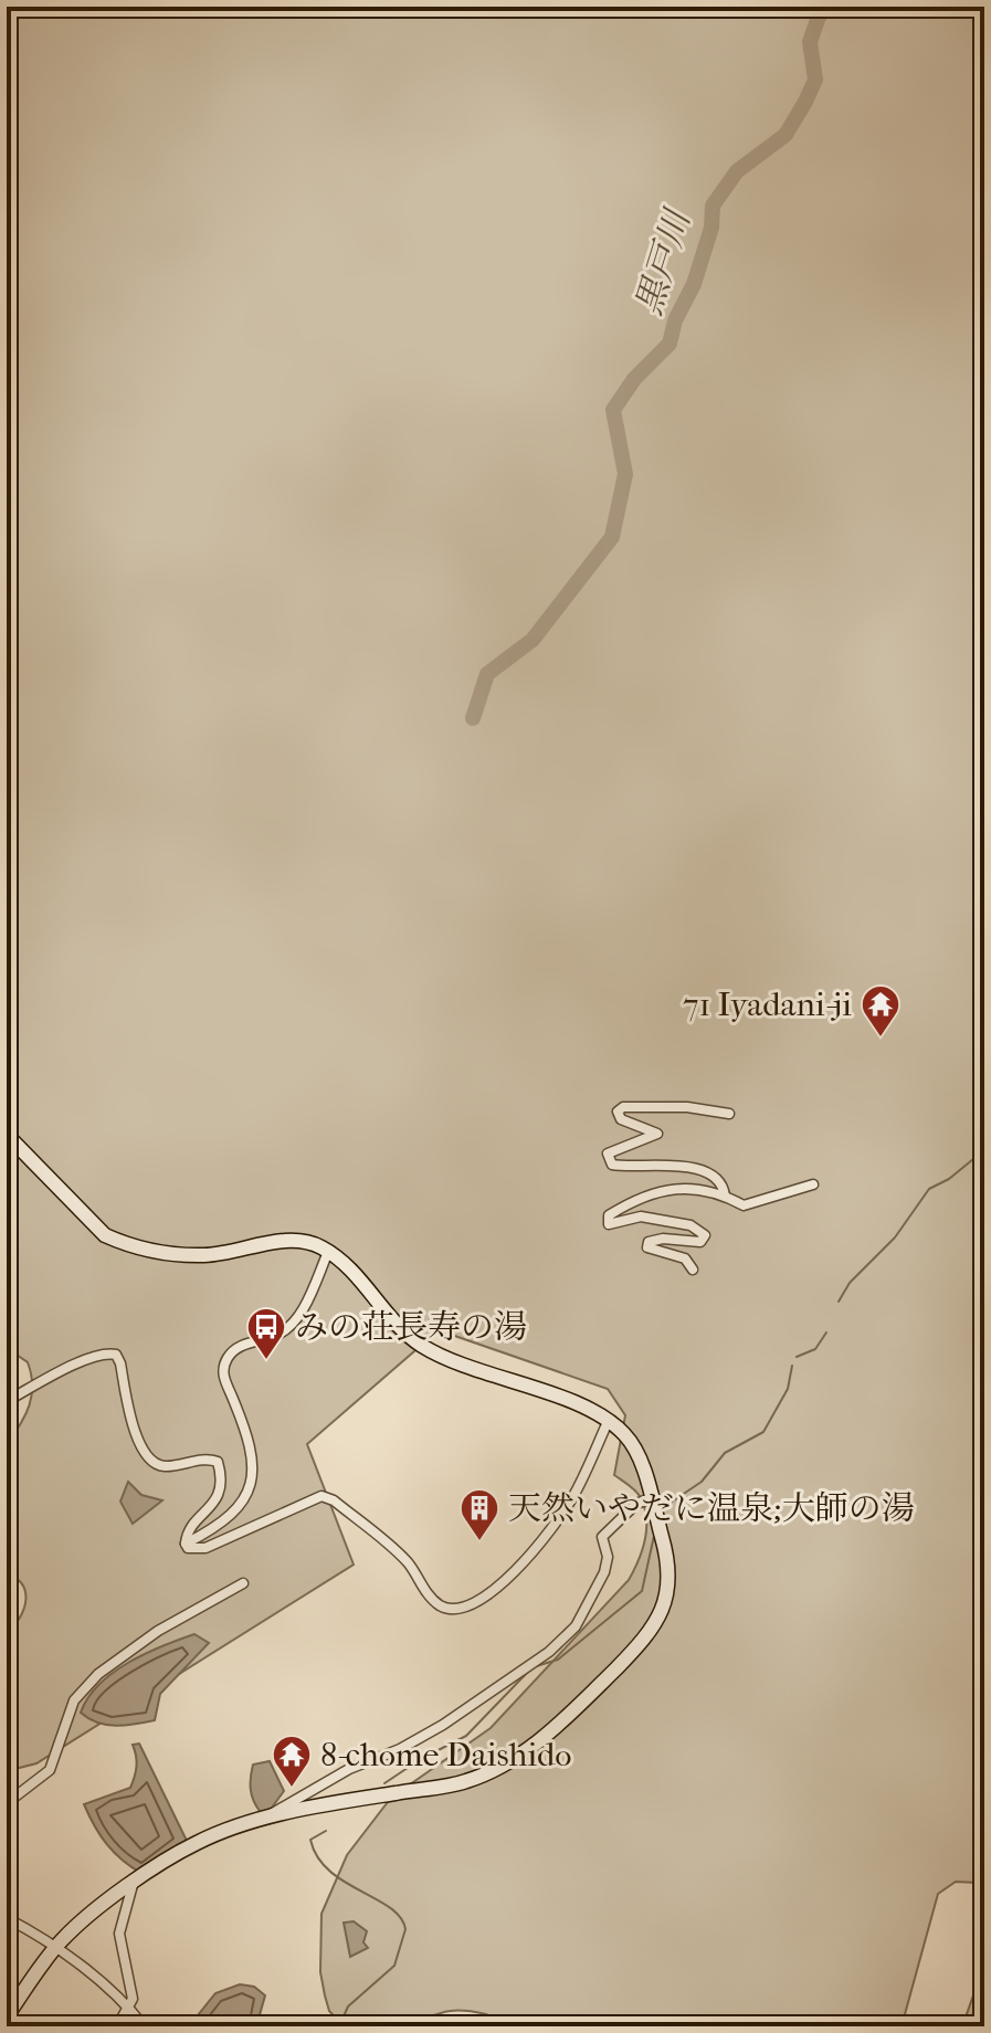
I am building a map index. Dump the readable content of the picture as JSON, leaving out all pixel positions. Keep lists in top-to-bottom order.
{
  "water": ["黒戸川"],
  "places": {
    "temple": ["71 Iyadani-ji", "8-chome Daishido"],
    "bus stop": ["みの荘長寿の湯"],
    "building": ["天然いやだに温泉;大師の湯"]
  }
}
